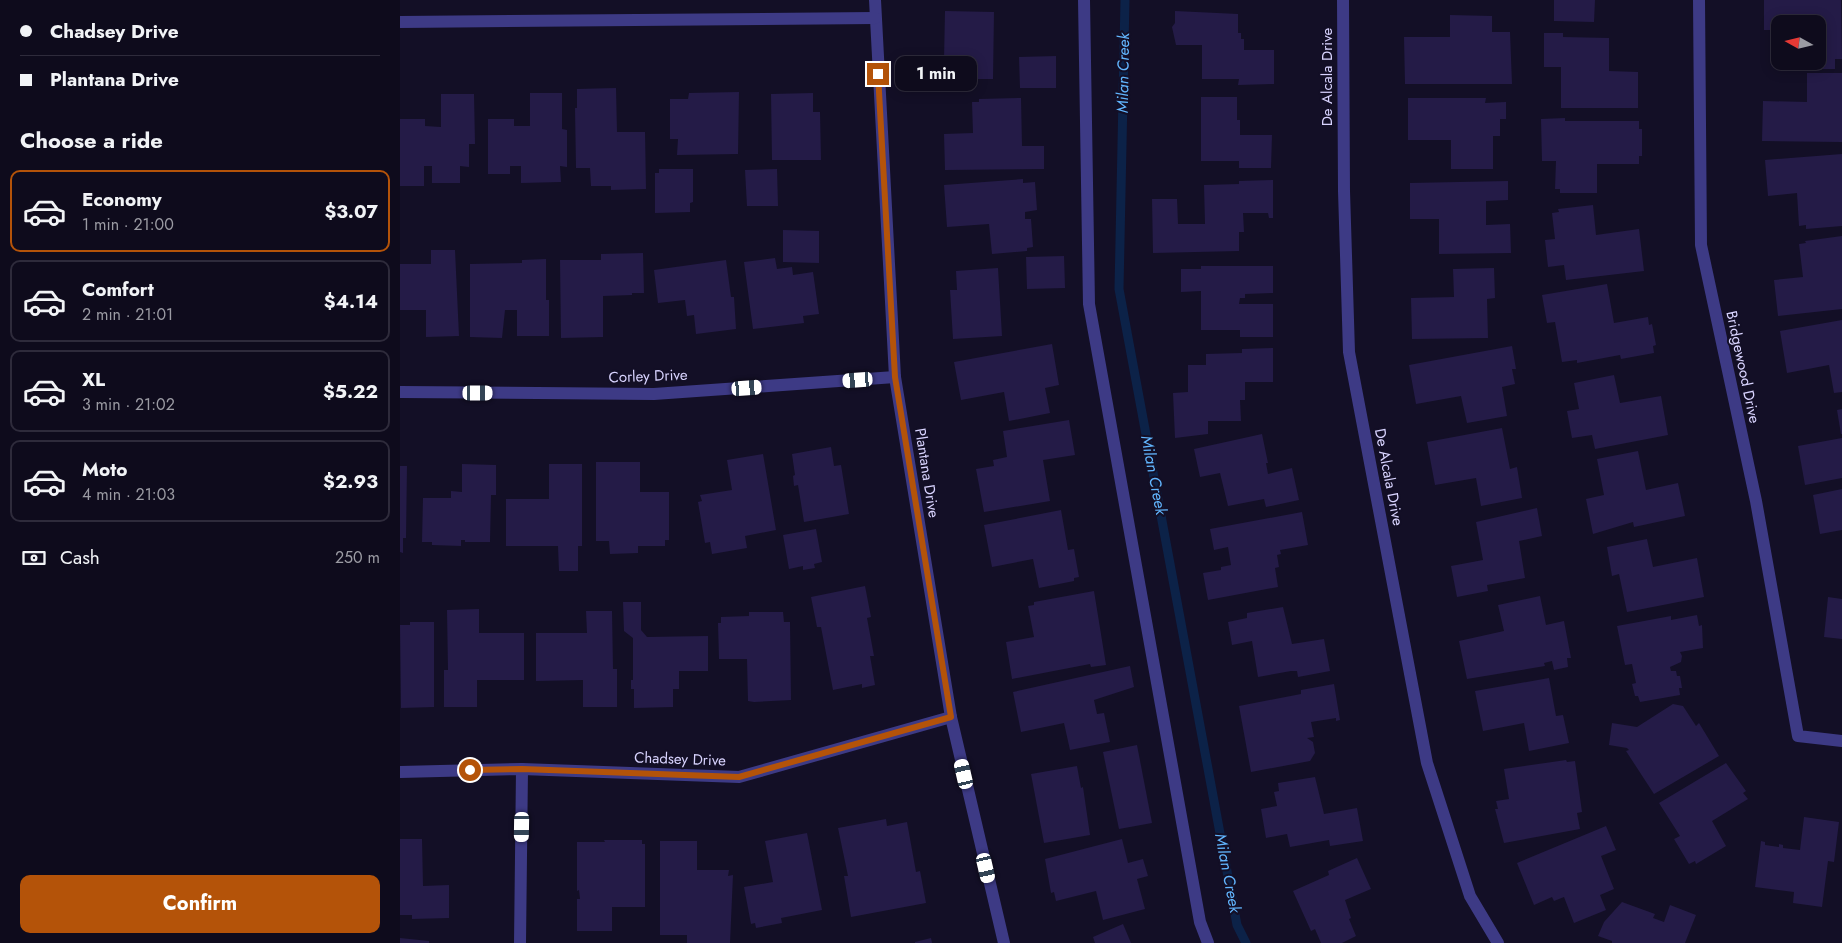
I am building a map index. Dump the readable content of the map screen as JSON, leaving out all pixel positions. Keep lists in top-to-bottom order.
{
  "streets": {
    "street": [
      "De Alcala Drive",
      "Bridgewood Drive",
      "Corley Drive",
      "Plantana Drive",
      "Chadsey Drive"
    ]
  },
  "crossings": [
    ["Corley Drive", "Plantana Drive"],
    ["Plantana Drive", "Chadsey Drive"]
  ],
  "water": ["Milan Creek"],
  "north": "left",
  "page": {
    "banner": ["Chadsey Drive", "Plantana Drive"],
    "bubble": "1 min",
    "heading": "Choose a ride",
    "list": [
      {
        "name": "Economy",
        "note": "1 min · 21:00",
        "value": "$3.07"
      },
      {
        "name": "Comfort",
        "note": "2 min · 21:01",
        "value": "$4.14"
      },
      {
        "name": "XL",
        "note": "3 min · 21:02",
        "value": "$5.22"
      },
      {
        "name": "Moto",
        "note": "4 min · 21:03",
        "value": "$2.93"
      }
    ],
    "pay": ["Cash", "250 m"],
    "buttons": "Confirm"
  }
}
